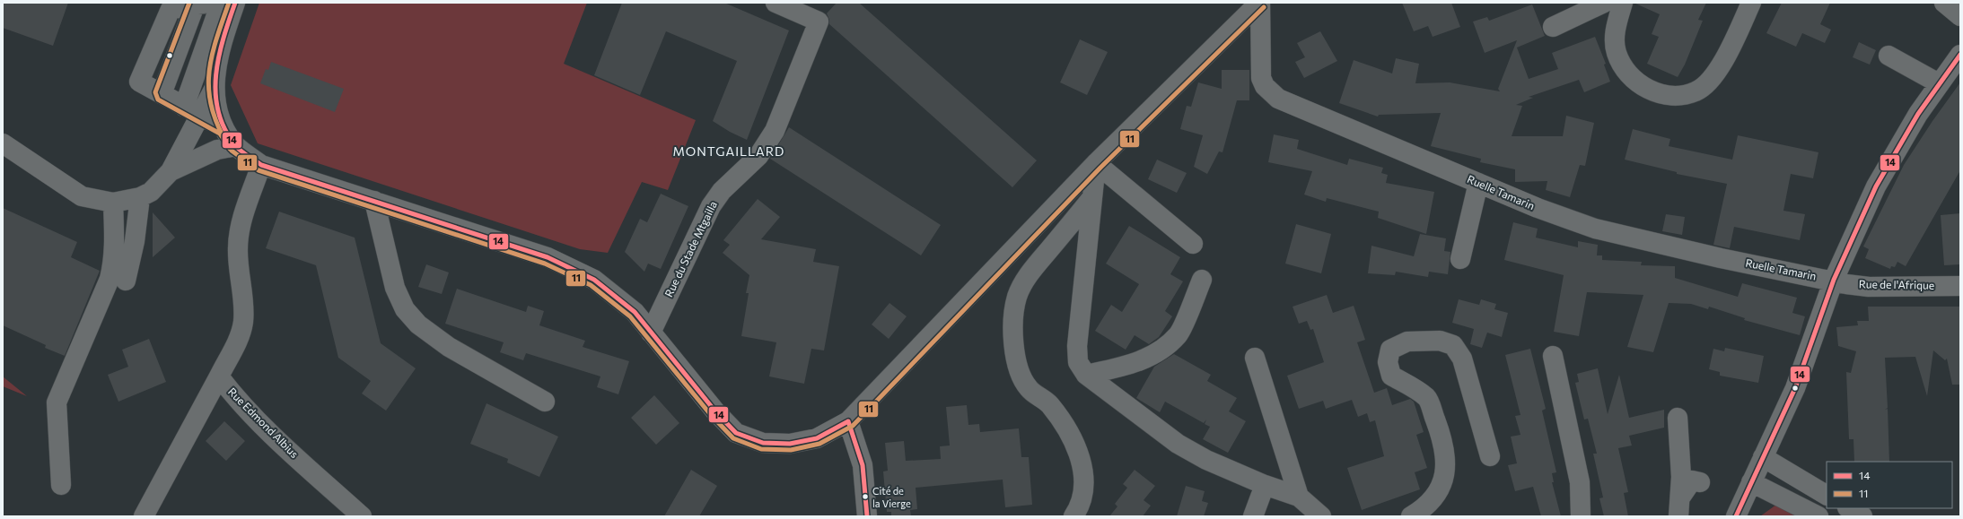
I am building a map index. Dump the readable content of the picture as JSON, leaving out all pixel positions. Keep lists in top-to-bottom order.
{
  "streets": {
    "street": [
      "Ruelle Tamarin",
      "Rue du Stade Mtgailla",
      "Rue de l'Afrique",
      "Rue Edmond Albius"
    ]
  },
  "crossings": [
    ["Ruelle Tamarin", "Rue de l'Afrique"]
  ],
  "districts": ["MONTGAILLARD"],
  "places": ["Cité de la Vierge"],
  "lines": ["transit line 14", "transit line 11"],
  "legend": ["14", "11"]
}
